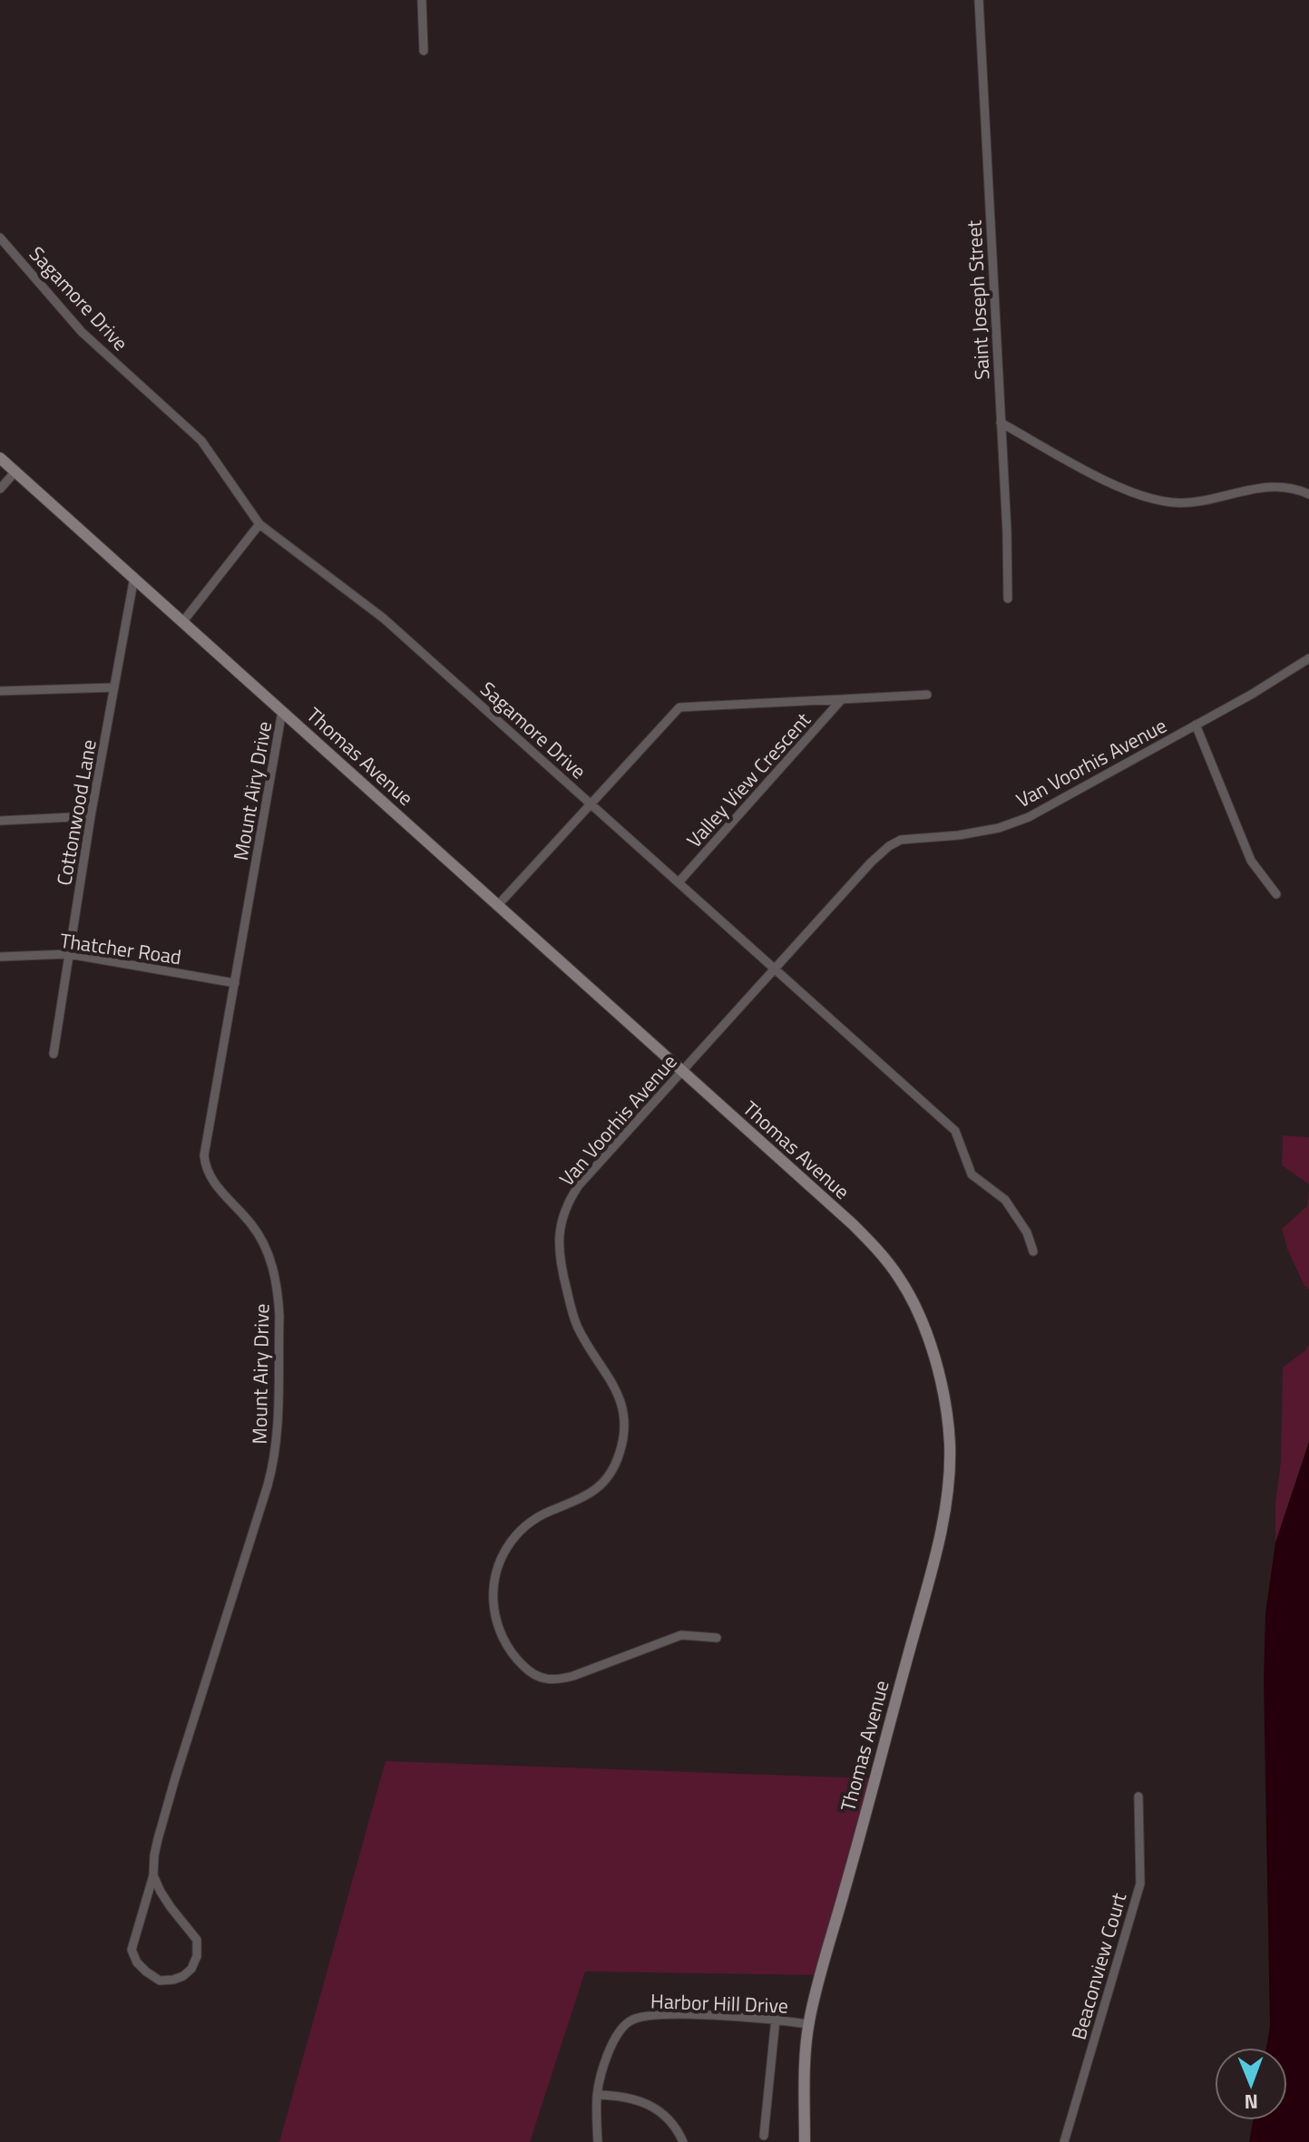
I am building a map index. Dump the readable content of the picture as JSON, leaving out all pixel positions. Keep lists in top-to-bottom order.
{
  "streets": {
    "main road": ["Thomas Avenue"],
    "street": [
      "Sagamore Drive",
      "Saint Joseph Street",
      "Van Voorhis Avenue",
      "Valley View Crescent",
      "Mount Airy Drive",
      "Cottonwood Lane",
      "Thatcher Road",
      "Beaconview Court",
      "Harbor Hill Drive"
    ]
  },
  "crossings": [
    ["Sagamore Drive", "Van Voorhis Avenue"],
    ["Sagamore Drive", "Valley View Crescent"],
    ["Thomas Avenue", "Van Voorhis Avenue"],
    ["Thomas Avenue", "Valley View Crescent"],
    ["Thomas Avenue", "Mount Airy Drive"],
    ["Thomas Avenue", "Cottonwood Lane"],
    ["Thomas Avenue", "Harbor Hill Drive"],
    ["Mount Airy Drive", "Thatcher Road"],
    ["Cottonwood Lane", "Thatcher Road"]
  ],
  "north": "bottom"
}
